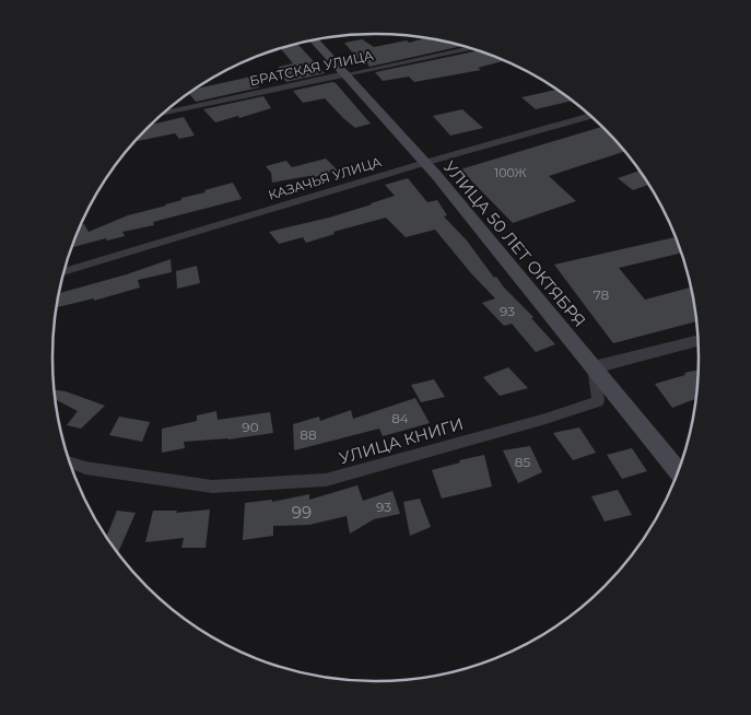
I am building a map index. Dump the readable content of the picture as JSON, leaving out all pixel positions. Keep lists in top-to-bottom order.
{
  "streets": {
    "main road": ["УЛИЦА 50 ЛЕТ ОКТЯБРЯ"],
    "street": ["БРАТСКАЯ УЛИЦА", "КАЗАЧЬЯ УЛИЦА", "УЛИЦА КНИГИ"]
  },
  "crossings": [
    ["БРАТСКАЯ УЛИЦА", "УЛИЦА 50 ЛЕТ ОКТЯБРЯ"],
    ["КАЗАЧЬЯ УЛИЦА", "УЛИЦА 50 ЛЕТ ОКТЯБРЯ"],
    ["УЛИЦА 50 ЛЕТ ОКТЯБРЯ", "УЛИЦА КНИГИ"]
  ],
  "house_numbers": [
    "100Ж",
    "78",
    "93",
    "84",
    "90",
    "88",
    "85",
    "93",
    "99"
  ]
}
